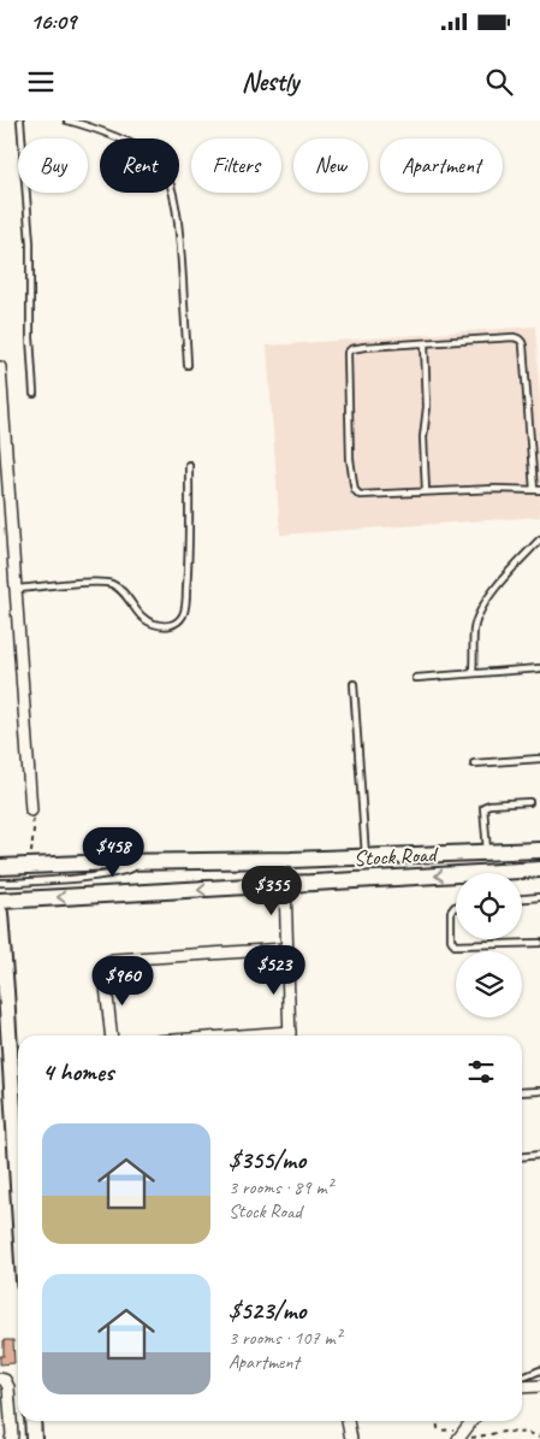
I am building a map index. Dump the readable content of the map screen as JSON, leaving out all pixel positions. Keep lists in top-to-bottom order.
{
  "streets": {
    "main road": ["Stock Road"]
  },
  "page": {
    "status": "16:09",
    "header": "Nestly",
    "chip": [
      "Buy",
      "Rent",
      "Filters",
      "New",
      "Apartment"
    ],
    "price": [
      "$458",
      "$355",
      "$523",
      "$960"
    ],
    "heading": "4 homes",
    "list": [
      {
        "name": "$355/mo",
        "note": "3 rooms · 89 m² · Stock Road"
      },
      {
        "name": "$523/mo",
        "note": "3 rooms · 107 m² · Apartment"
      }
    ]
  }
}
